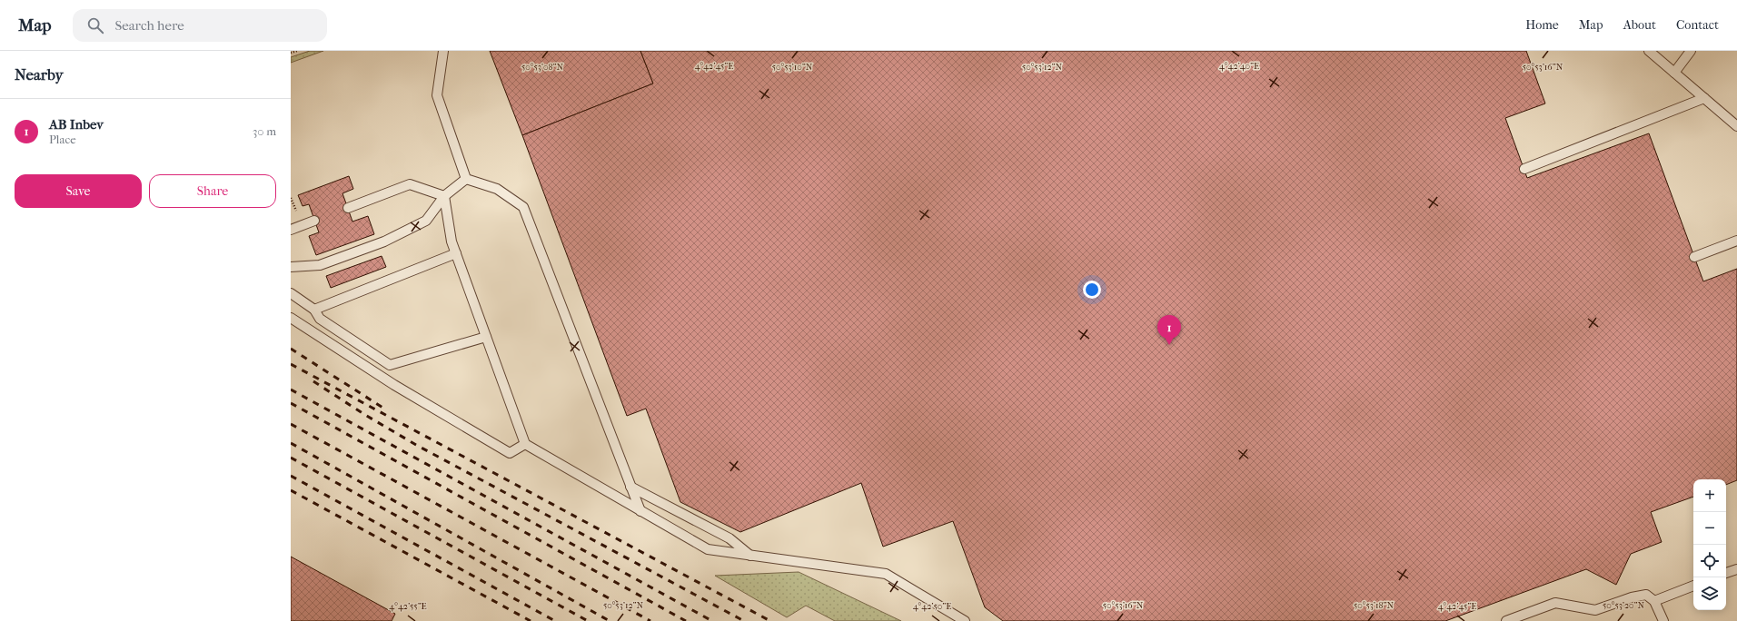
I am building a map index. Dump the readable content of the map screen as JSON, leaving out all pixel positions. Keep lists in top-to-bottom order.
{
  "page": {
    "header": "Map",
    "search": "Search here",
    "nav": [
      "Home",
      "Map",
      "About",
      "Contact"
    ],
    "heading": "Nearby",
    "list": [
      {
        "mark": "1",
        "name": "AB Inbev",
        "note": "Place",
        "value": "30 m"
      }
    ],
    "buttons": ["Save", "Share"],
    "pins": "1",
    "map_buttons": ["+", "−"]
  },
  "coordinates": [
    "4°42'45\"E",
    "4°42'40\"E",
    "50°53'08\"N",
    "50°53'10\"N",
    "50°53'12\"N",
    "50°53'16\"N",
    "50°53'18\"N",
    "50°53'20\"N",
    "4°42'55\"E",
    "4°42'50\"E"
  ]
}
